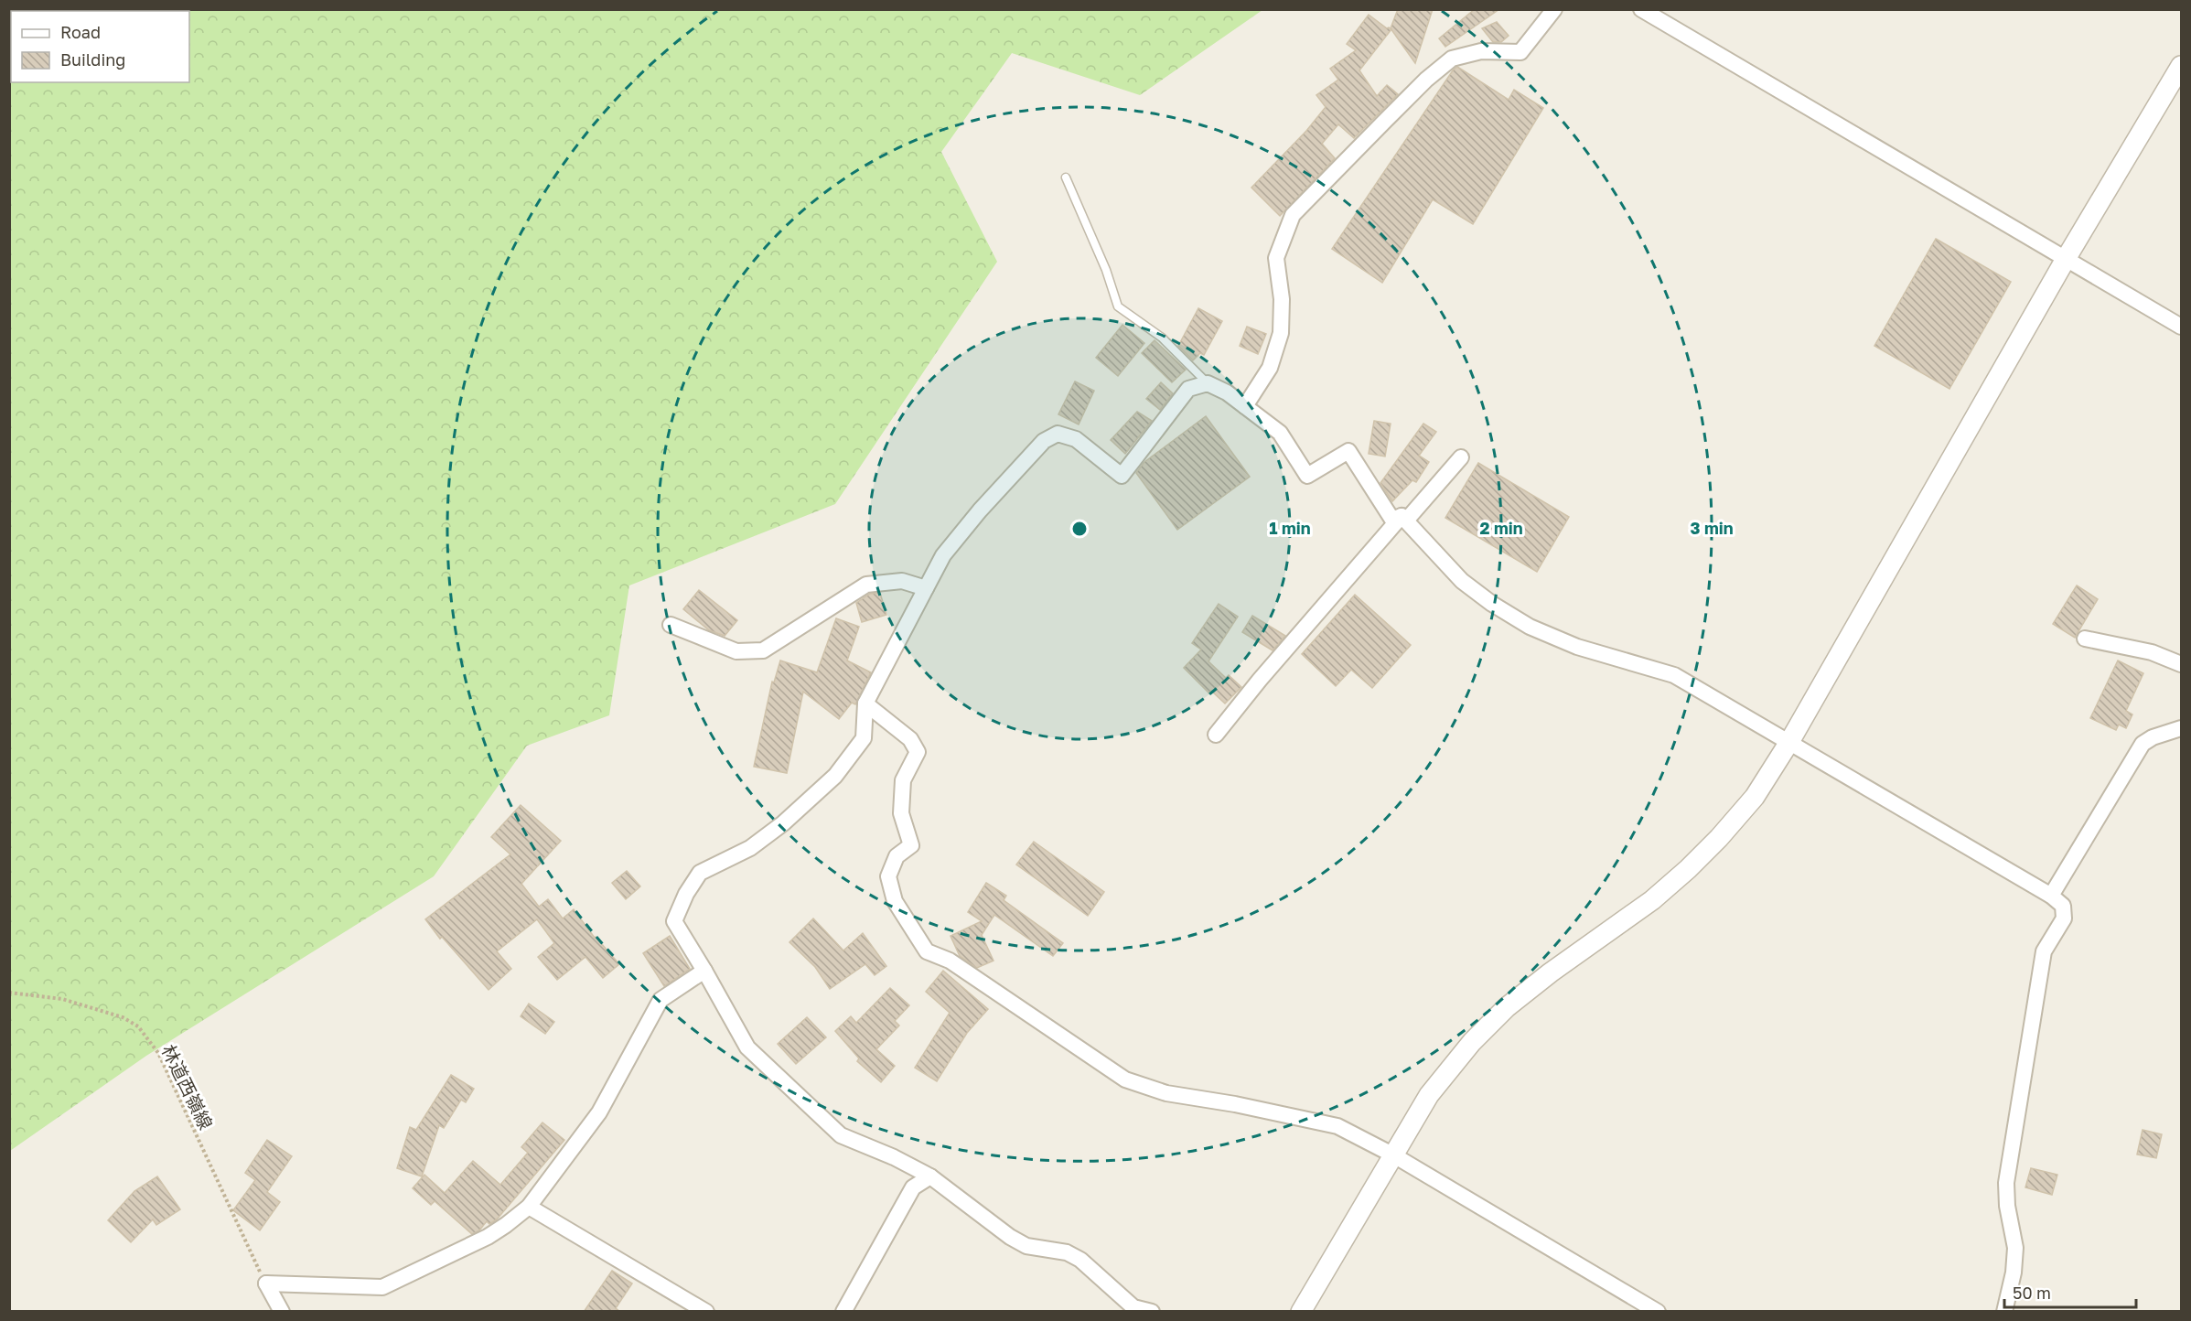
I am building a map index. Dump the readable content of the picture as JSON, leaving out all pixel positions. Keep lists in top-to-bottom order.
{
  "streets": {
    "path": ["林道西嶺線"]
  },
  "legend": ["Road", "Building"],
  "scale_bar": "50 m",
  "rings": ["1 min", "2 min", "3 min"]
}
